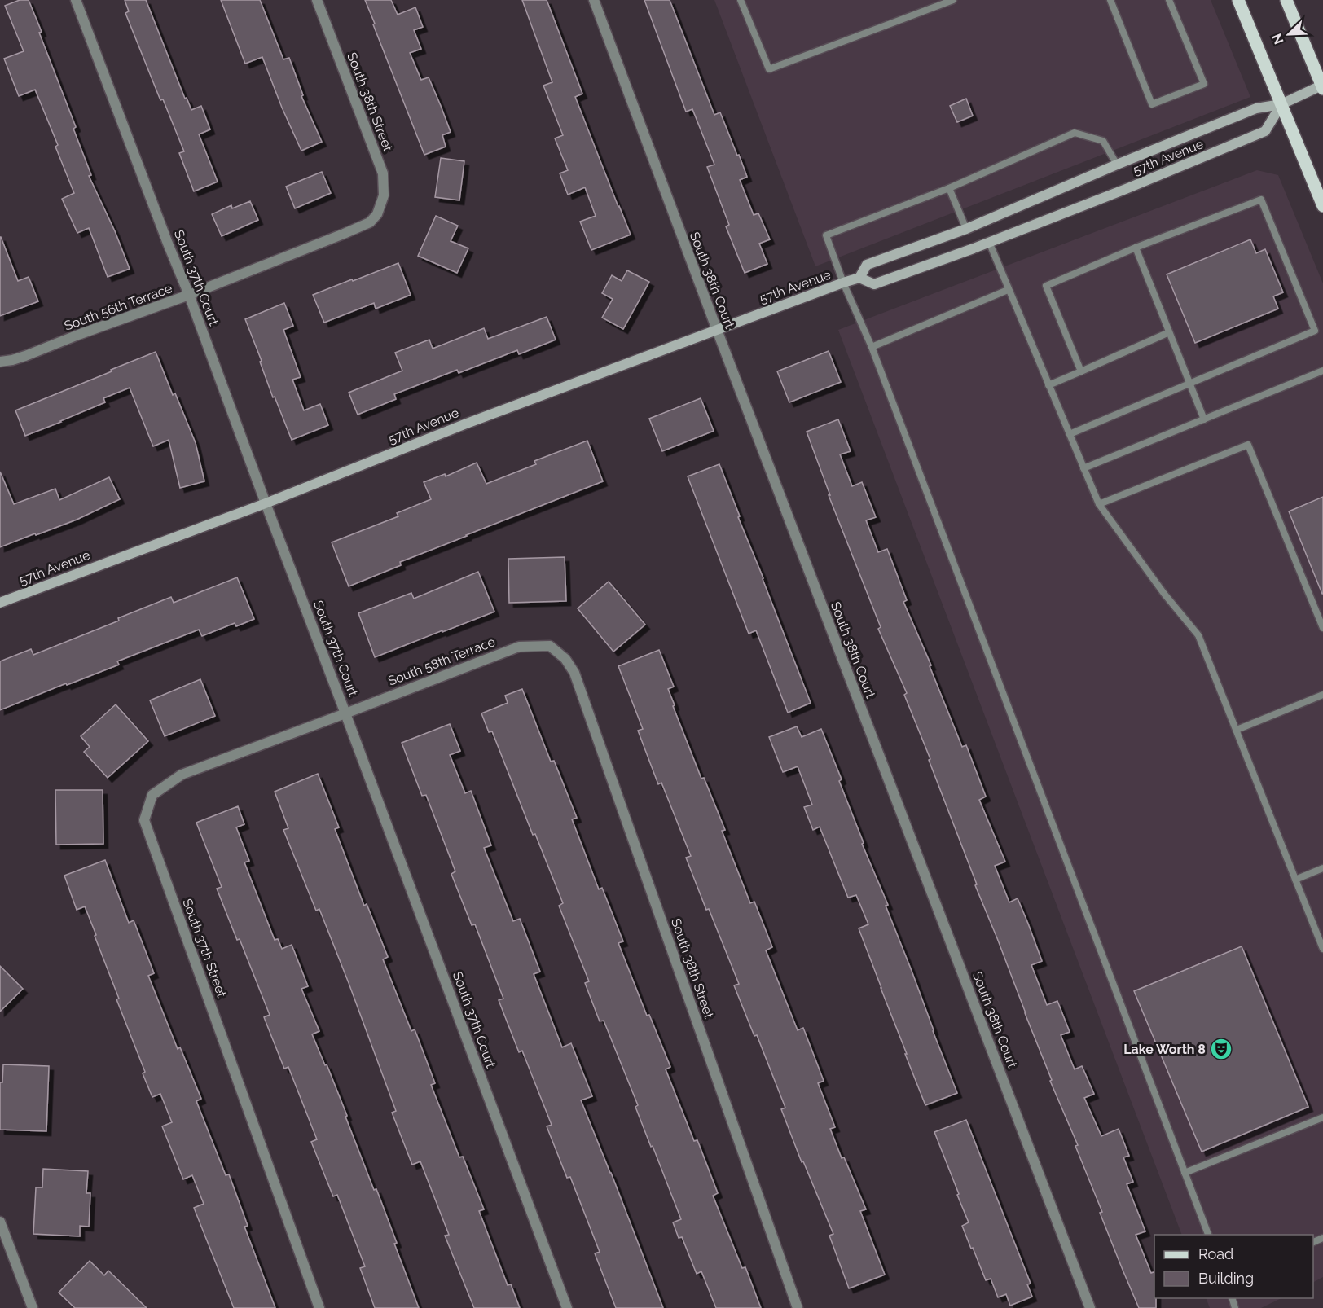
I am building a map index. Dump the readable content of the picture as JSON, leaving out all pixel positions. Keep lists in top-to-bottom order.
{
  "streets": {
    "street": [
      "South 38th Street",
      "57th Avenue",
      "South 37th Court",
      "South 38th Court",
      "South 56th Terrace",
      "South 58th Terrace",
      "South 37th Street"
    ]
  },
  "crossings": [
    ["South 38th Street", "South 56th Terrace"],
    ["South 38th Street", "South 58th Terrace"],
    ["57th Avenue", "South 37th Court"],
    ["57th Avenue", "South 38th Court"],
    ["South 37th Court", "South 56th Terrace"],
    ["South 37th Court", "South 58th Terrace"],
    ["South 37th Court", "South 37th Street"],
    ["South 58th Terrace", "South 37th Street"]
  ],
  "places": {
    "theatre": ["Lake Worth 8"]
  },
  "legend": ["Road", "Building"],
  "north": "bottom left"
}
